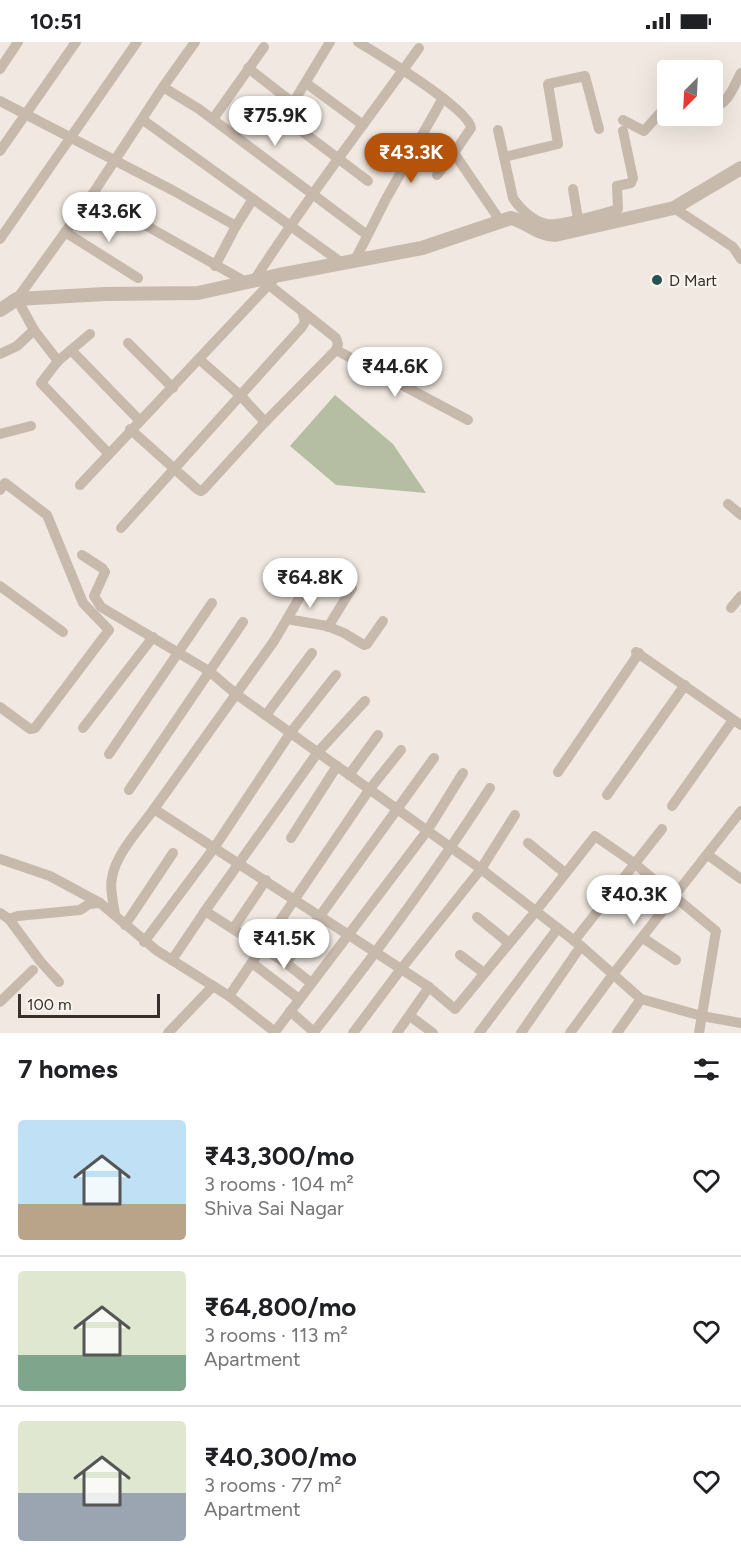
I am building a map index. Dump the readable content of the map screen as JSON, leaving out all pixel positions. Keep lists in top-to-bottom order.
{
  "places": ["D Mart"],
  "scale_bar": "100 m",
  "north": "bottom left",
  "page": {
    "status": "10:51",
    "price": [
      "₹75.9K",
      "₹43.3K",
      "₹43.6K",
      "₹44.6K",
      "₹64.8K",
      "₹40.3K",
      "₹41.5K"
    ],
    "scale": "100 m",
    "heading": "7 homes",
    "list": [
      {
        "name": "₹43,300/mo",
        "note": "3 rooms · 104 m² · Shiva Sai Nagar"
      },
      {
        "name": "₹64,800/mo",
        "note": "3 rooms · 113 m² · Apartment"
      },
      {
        "name": "₹40,300/mo",
        "note": "3 rooms · 77 m² · Apartment"
      }
    ]
  }
}
